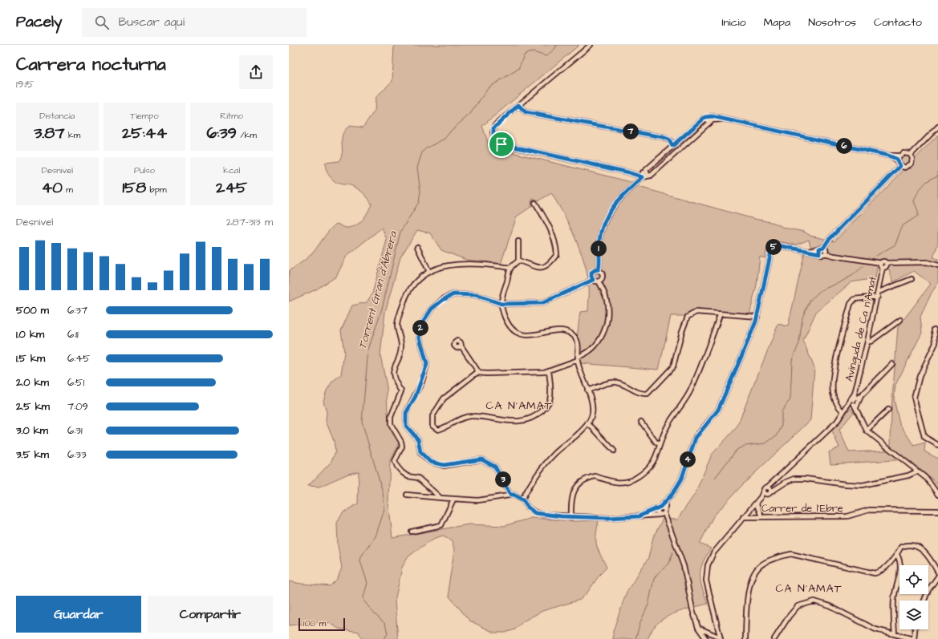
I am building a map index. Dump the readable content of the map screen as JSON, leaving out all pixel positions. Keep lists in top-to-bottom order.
{
  "streets": {
    "street": ["Avinguda de Ca n'Amat", "Carrer de l'Ebre"]
  },
  "districts": ["CA N'AMAT", "CA N'AMAT"],
  "water": ["Torrent Gran d'Abrera"],
  "scale_bar": "100 m",
  "page": {
    "header": "Pacely",
    "search": "Buscar aquí",
    "nav": [
      "Inicio",
      "Mapa",
      "Nosotros",
      "Contacto"
    ],
    "heading": ["Carrera nocturna", "19:15"],
    "stats": [
      ["Distancia", "3.87 km"],
      ["Tiempo", "25:44"],
      ["Ritmo", "6:39 /km"],
      ["Desnivel", "40 m"],
      ["Pulso", "158 bpm"],
      ["kcal", "245"]
    ],
    "pins": [
      "7",
      "6",
      "5",
      "1",
      "2",
      "4",
      "3"
    ],
    "chart": ["Desnivel", "287–313 m"],
    "list": [
      {
        "name": "500 m",
        "note": "6:37"
      },
      {
        "name": "1.0 km",
        "note": "6:11"
      },
      {
        "name": "1.5 km",
        "note": "6:45"
      },
      {
        "name": "2.0 km",
        "note": "6:51"
      },
      {
        "name": "2.5 km",
        "note": "7:09"
      },
      {
        "name": "3.0 km",
        "note": "6:31"
      },
      {
        "name": "3.5 km",
        "note": "6:33"
      }
    ],
    "buttons": ["Guardar", "Compartir"],
    "scale": "100 m"
  }
}
